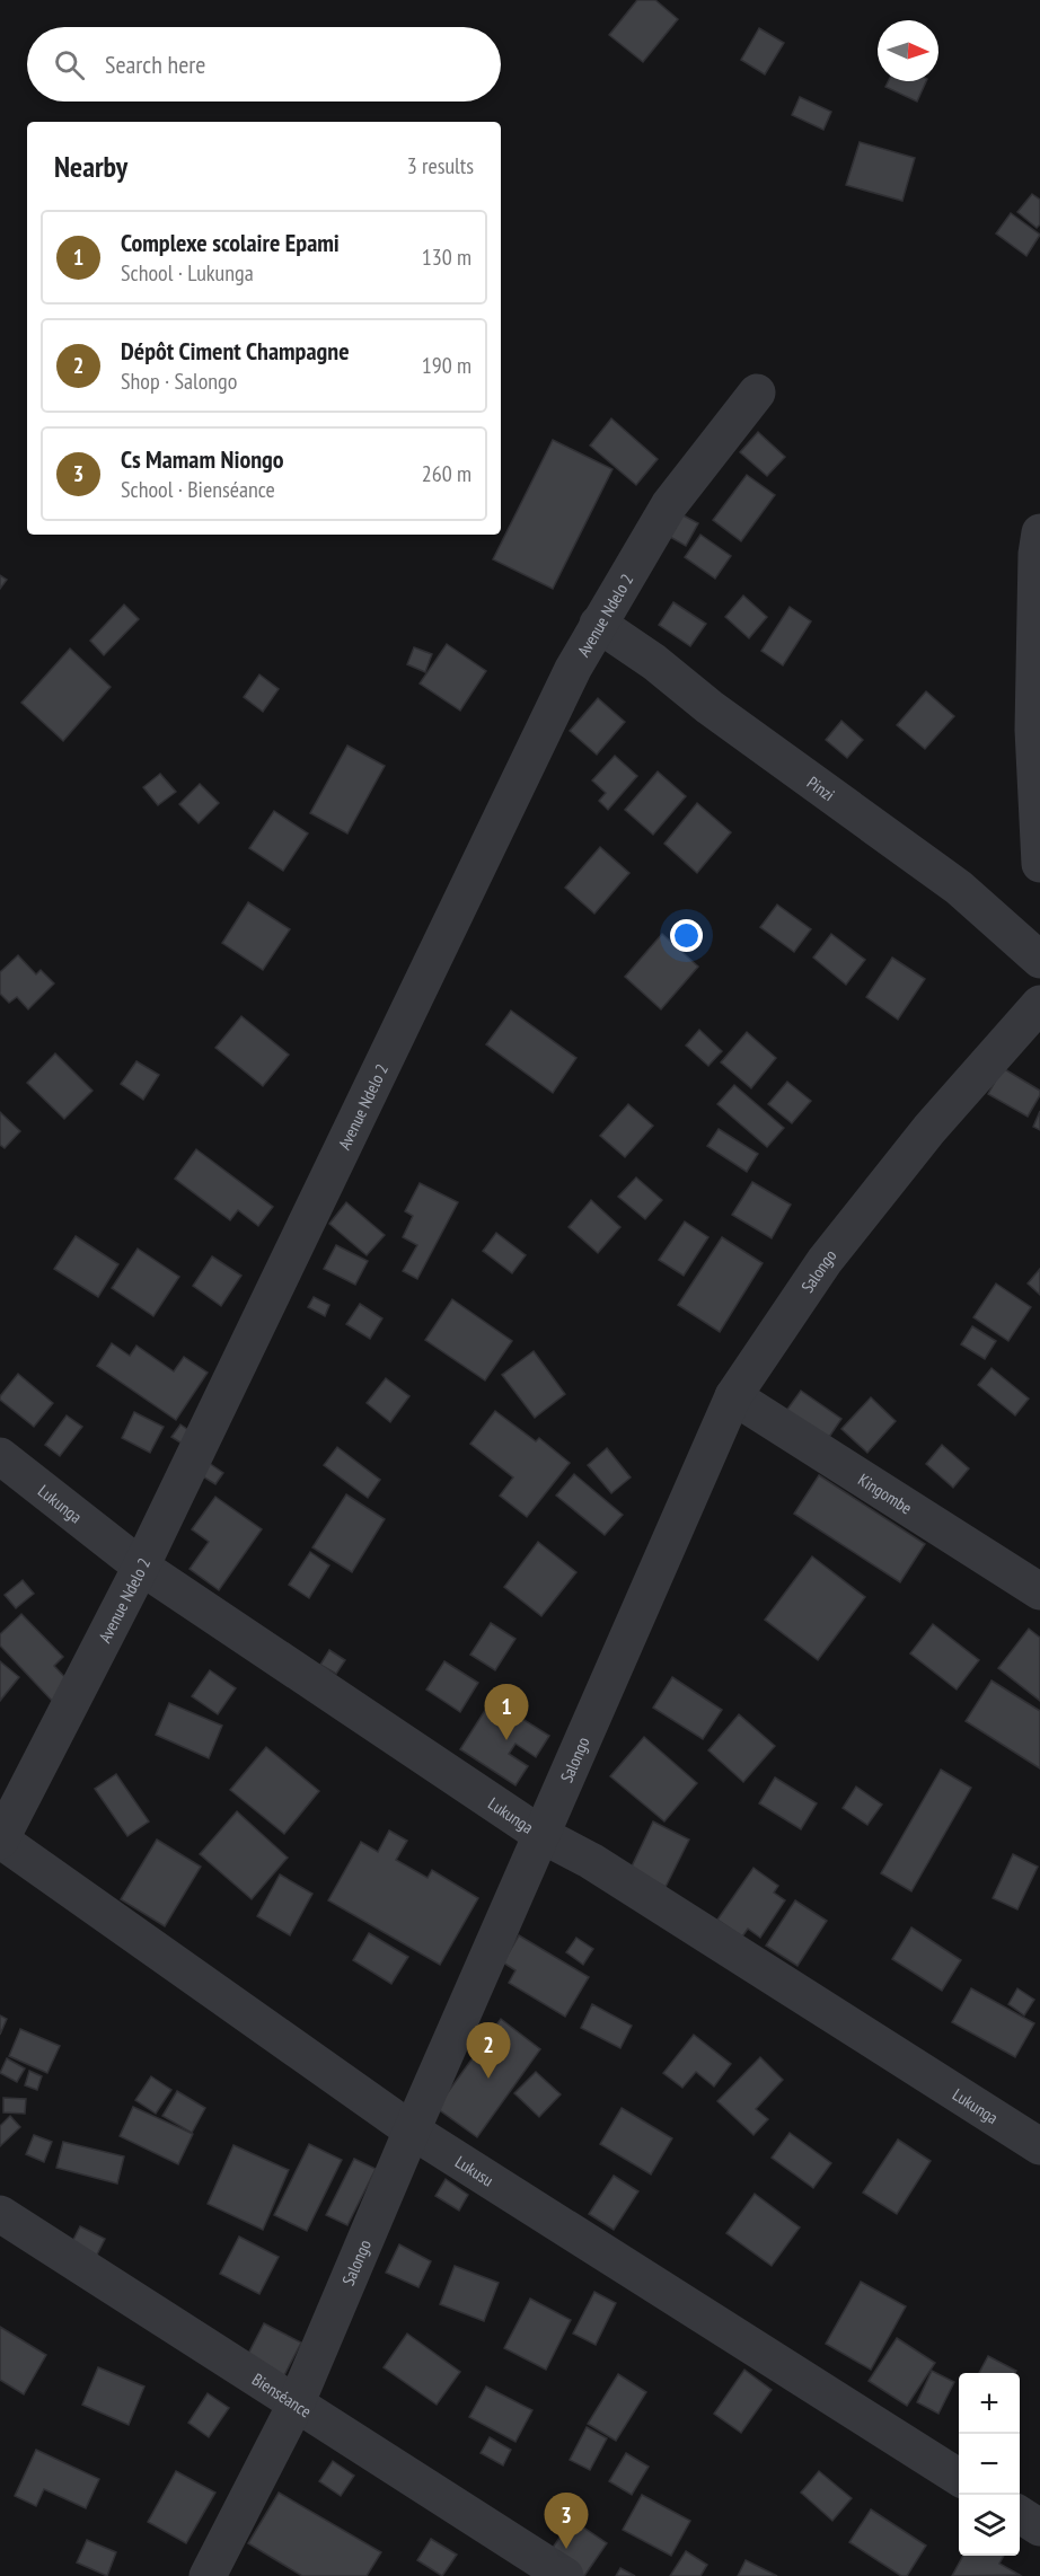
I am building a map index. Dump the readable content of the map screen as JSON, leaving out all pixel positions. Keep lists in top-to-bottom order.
{
  "streets": {
    "street": [
      "Avenue Ndelo 2",
      "Pinzi",
      "Salongo",
      "Kingombe",
      "Lukunga",
      "Lukusu",
      "Bienséance"
    ]
  },
  "crossings": [
    ["Avenue Ndelo 2", "Pinzi"],
    ["Avenue Ndelo 2", "Lukunga"],
    ["Avenue Ndelo 2", "Lukusu"],
    ["Salongo", "Kingombe"],
    ["Salongo", "Lukunga"],
    ["Salongo", "Lukusu"],
    ["Salongo", "Bienséance"]
  ],
  "north": "right",
  "page": {
    "search": "Search here",
    "heading": ["Nearby", "3 results"],
    "list": [
      {
        "mark": "1",
        "name": "Complexe scolaire Epami",
        "note": "School · Lukunga",
        "value": "130 m"
      },
      {
        "mark": "2",
        "name": "Dépôt Ciment Champagne",
        "note": "Shop · Salongo",
        "value": "190 m"
      },
      {
        "mark": "3",
        "name": "Cs Mamam Niongo",
        "note": "School · Bienséance",
        "value": "260 m"
      }
    ],
    "pins": ["1", "2", "3"],
    "map_buttons": ["+", "−"]
  }
}
